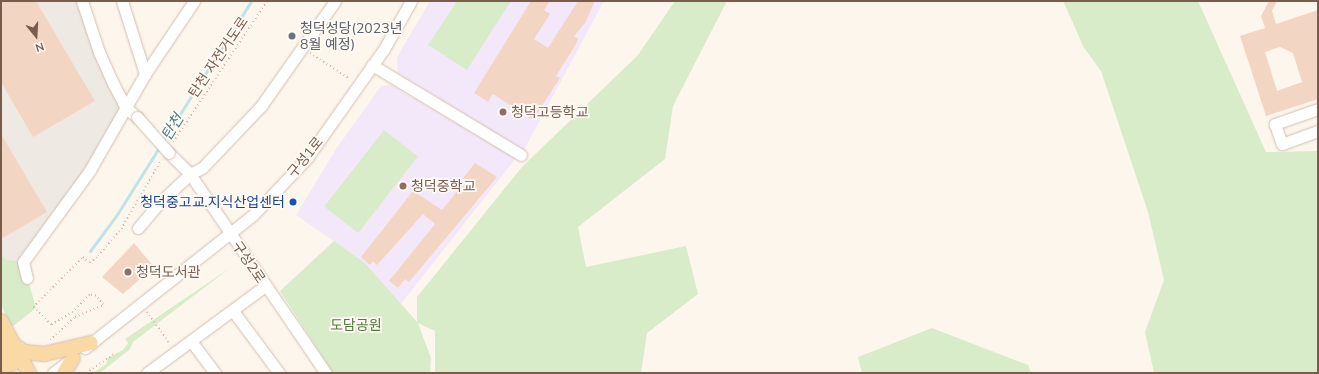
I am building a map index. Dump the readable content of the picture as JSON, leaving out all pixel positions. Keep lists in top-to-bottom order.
{
  "streets": {
    "street": ["구성1로", "구성2로"],
    "path": ["탄천 자전거도로"]
  },
  "crossings": [
    ["탄천 자전거도로", "구성2로"],
    ["구성1로", "구성2로"]
  ],
  "water": ["탄천"],
  "parks": ["도담공원"],
  "places": [
    "청덕성당(2023년 8월 예정)",
    "청덕고등학교",
    "청덕중학교",
    "청덕중고교.지식산업센터",
    "청덕도서관"
  ],
  "north": "bottom"
}
